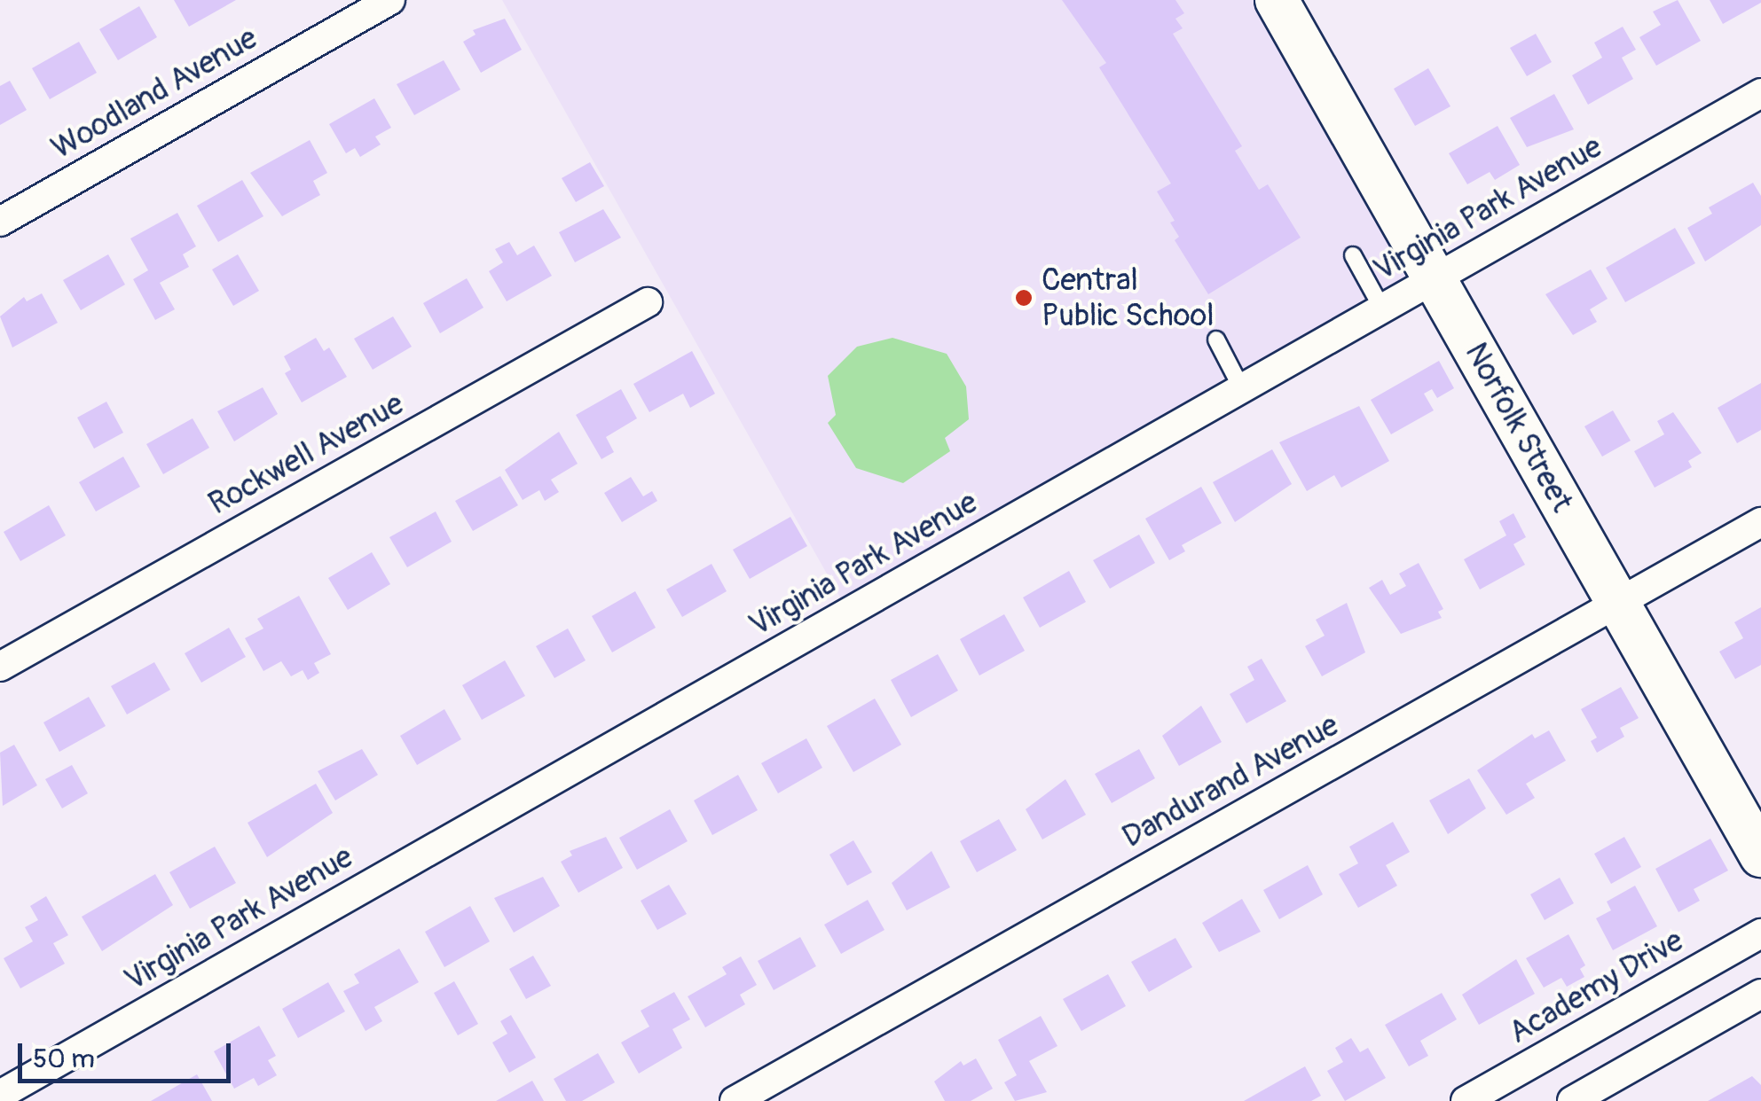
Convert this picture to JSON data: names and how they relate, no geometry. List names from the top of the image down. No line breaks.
{"streets":{"street":["Woodland Avenue","Virginia Park Avenue","Norfolk Street","Rockwell Avenue","Dandurand Avenue","Academy Drive"]},"crossings":[["Virginia Park Avenue","Norfolk Street"],["Norfolk Street","Dandurand Avenue"]],"places":["Central Public School"],"scale_bar":"50 m"}
